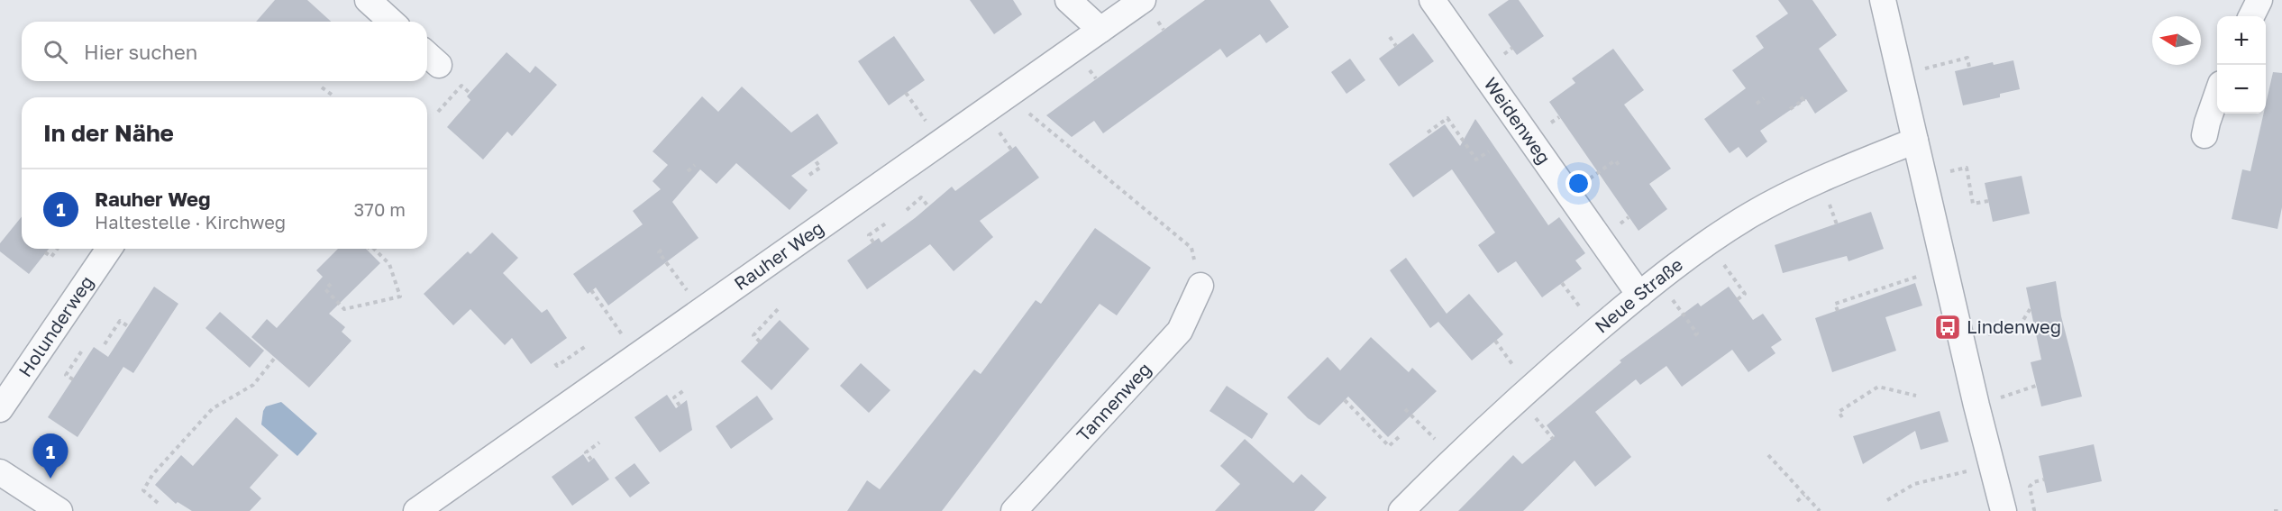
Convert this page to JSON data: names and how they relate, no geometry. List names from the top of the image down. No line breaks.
{"streets":{"street":["Weidenweg","Rauher Weg","Neue Straße","Holunderweg","Tannenweg"]},"crossings":[["Weidenweg","Neue Straße"]],"places":{"bus stop":["Lindenweg"]},"north":"left","page":{"map_buttons":["+","−"],"search":"Hier suchen","heading":"In der Nähe","list":[{"mark":"1","name":"Rauher Weg","note":"Haltestelle · Kirchweg","value":"370 m"}],"pins":"1"}}
